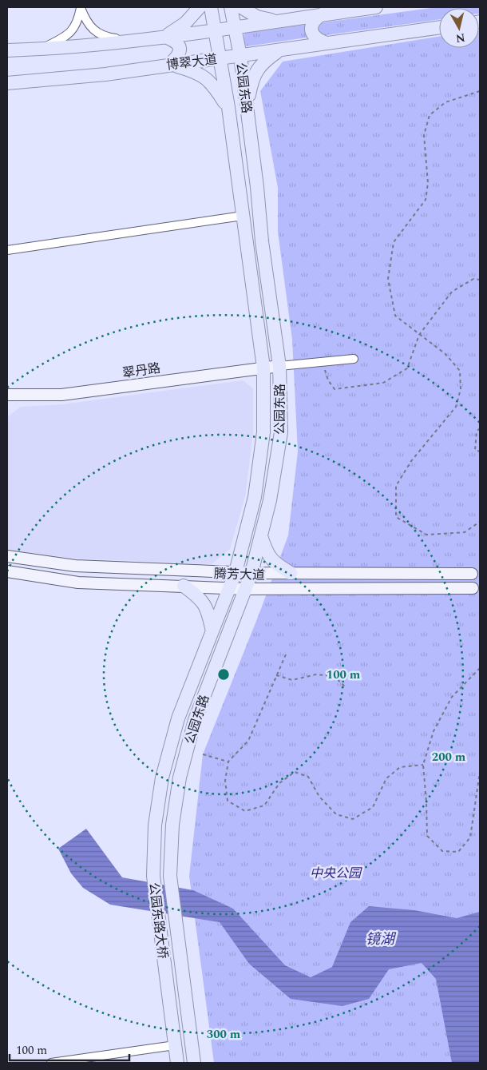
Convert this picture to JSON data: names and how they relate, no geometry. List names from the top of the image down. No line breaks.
{"streets":{"main road":["博翠大道","公园东路","翠丹路","腾芳大道","公园东路大桥"]},"crossings":[["博翠大道","公园东路"],["公园东路","翠丹路"],["公园东路","腾芳大道"],["公园东路","公园东路大桥"]],"water":["镜湖"],"parks":["中央公园"],"scale_bar":"100 m","north":"bottom","rings":["100 m","200 m","300 m"]}
